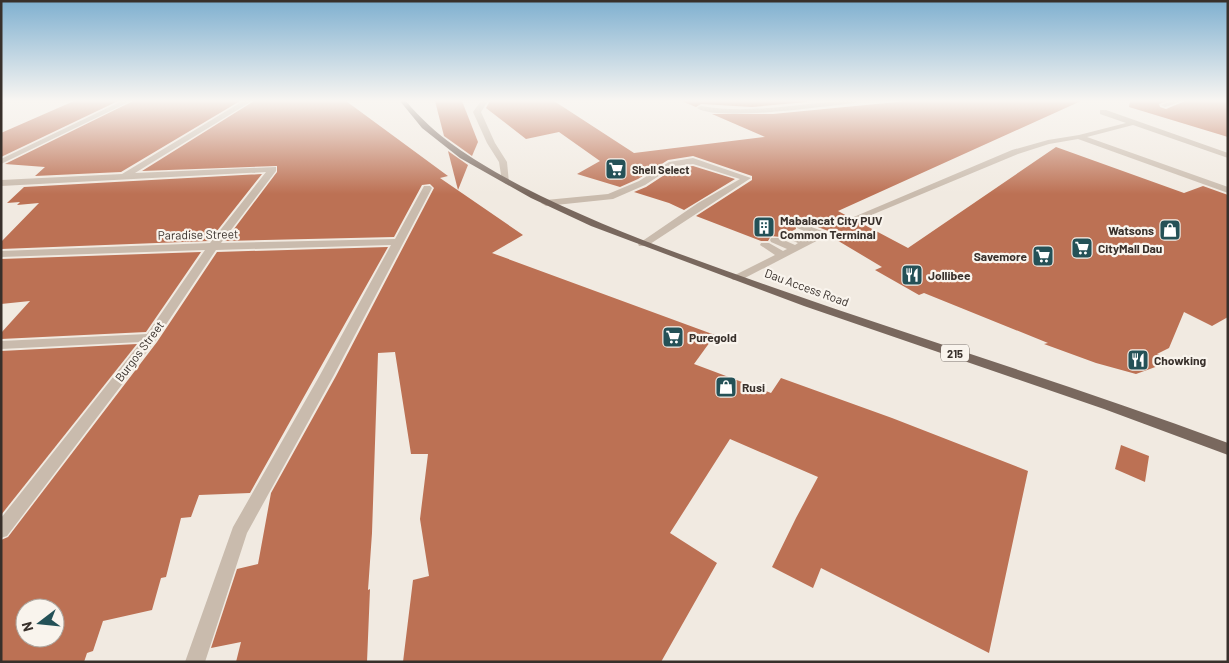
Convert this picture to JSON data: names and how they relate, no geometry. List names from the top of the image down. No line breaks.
{"streets":{"main road":["Dau Access Road","215"],"street":["Paradise Street","Burgos Street"]},"crossings":[["Paradise Street","Burgos Street"]],"places":{"supermarket":["Shell Select","CityMall Dau","Savemore","Puregold"],"building":["Mabalacat City PUV Common Terminal"],"shop":["Watsons","Rusi"],"restaurant":["Jollibee","Chowking"]},"north":"left"}
